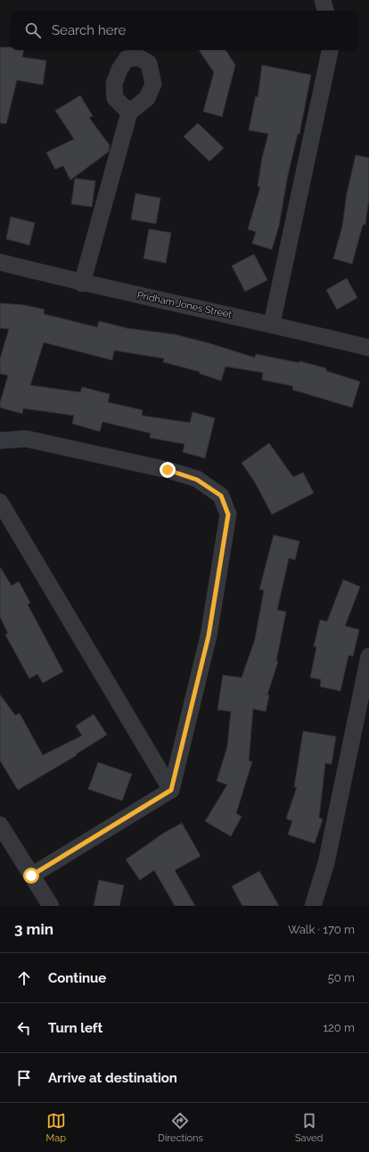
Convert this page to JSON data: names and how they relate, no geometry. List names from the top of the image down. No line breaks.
{"streets":{"street":["Pridham Jones Street"]},"page":{"search":"Search here","heading":["3 min","Walk · 170 m"],"list":[["Continue","50 m"],["Turn left","120 m"],"Arrive at destination"],"nav":["Map","Directions","Saved"]}}
